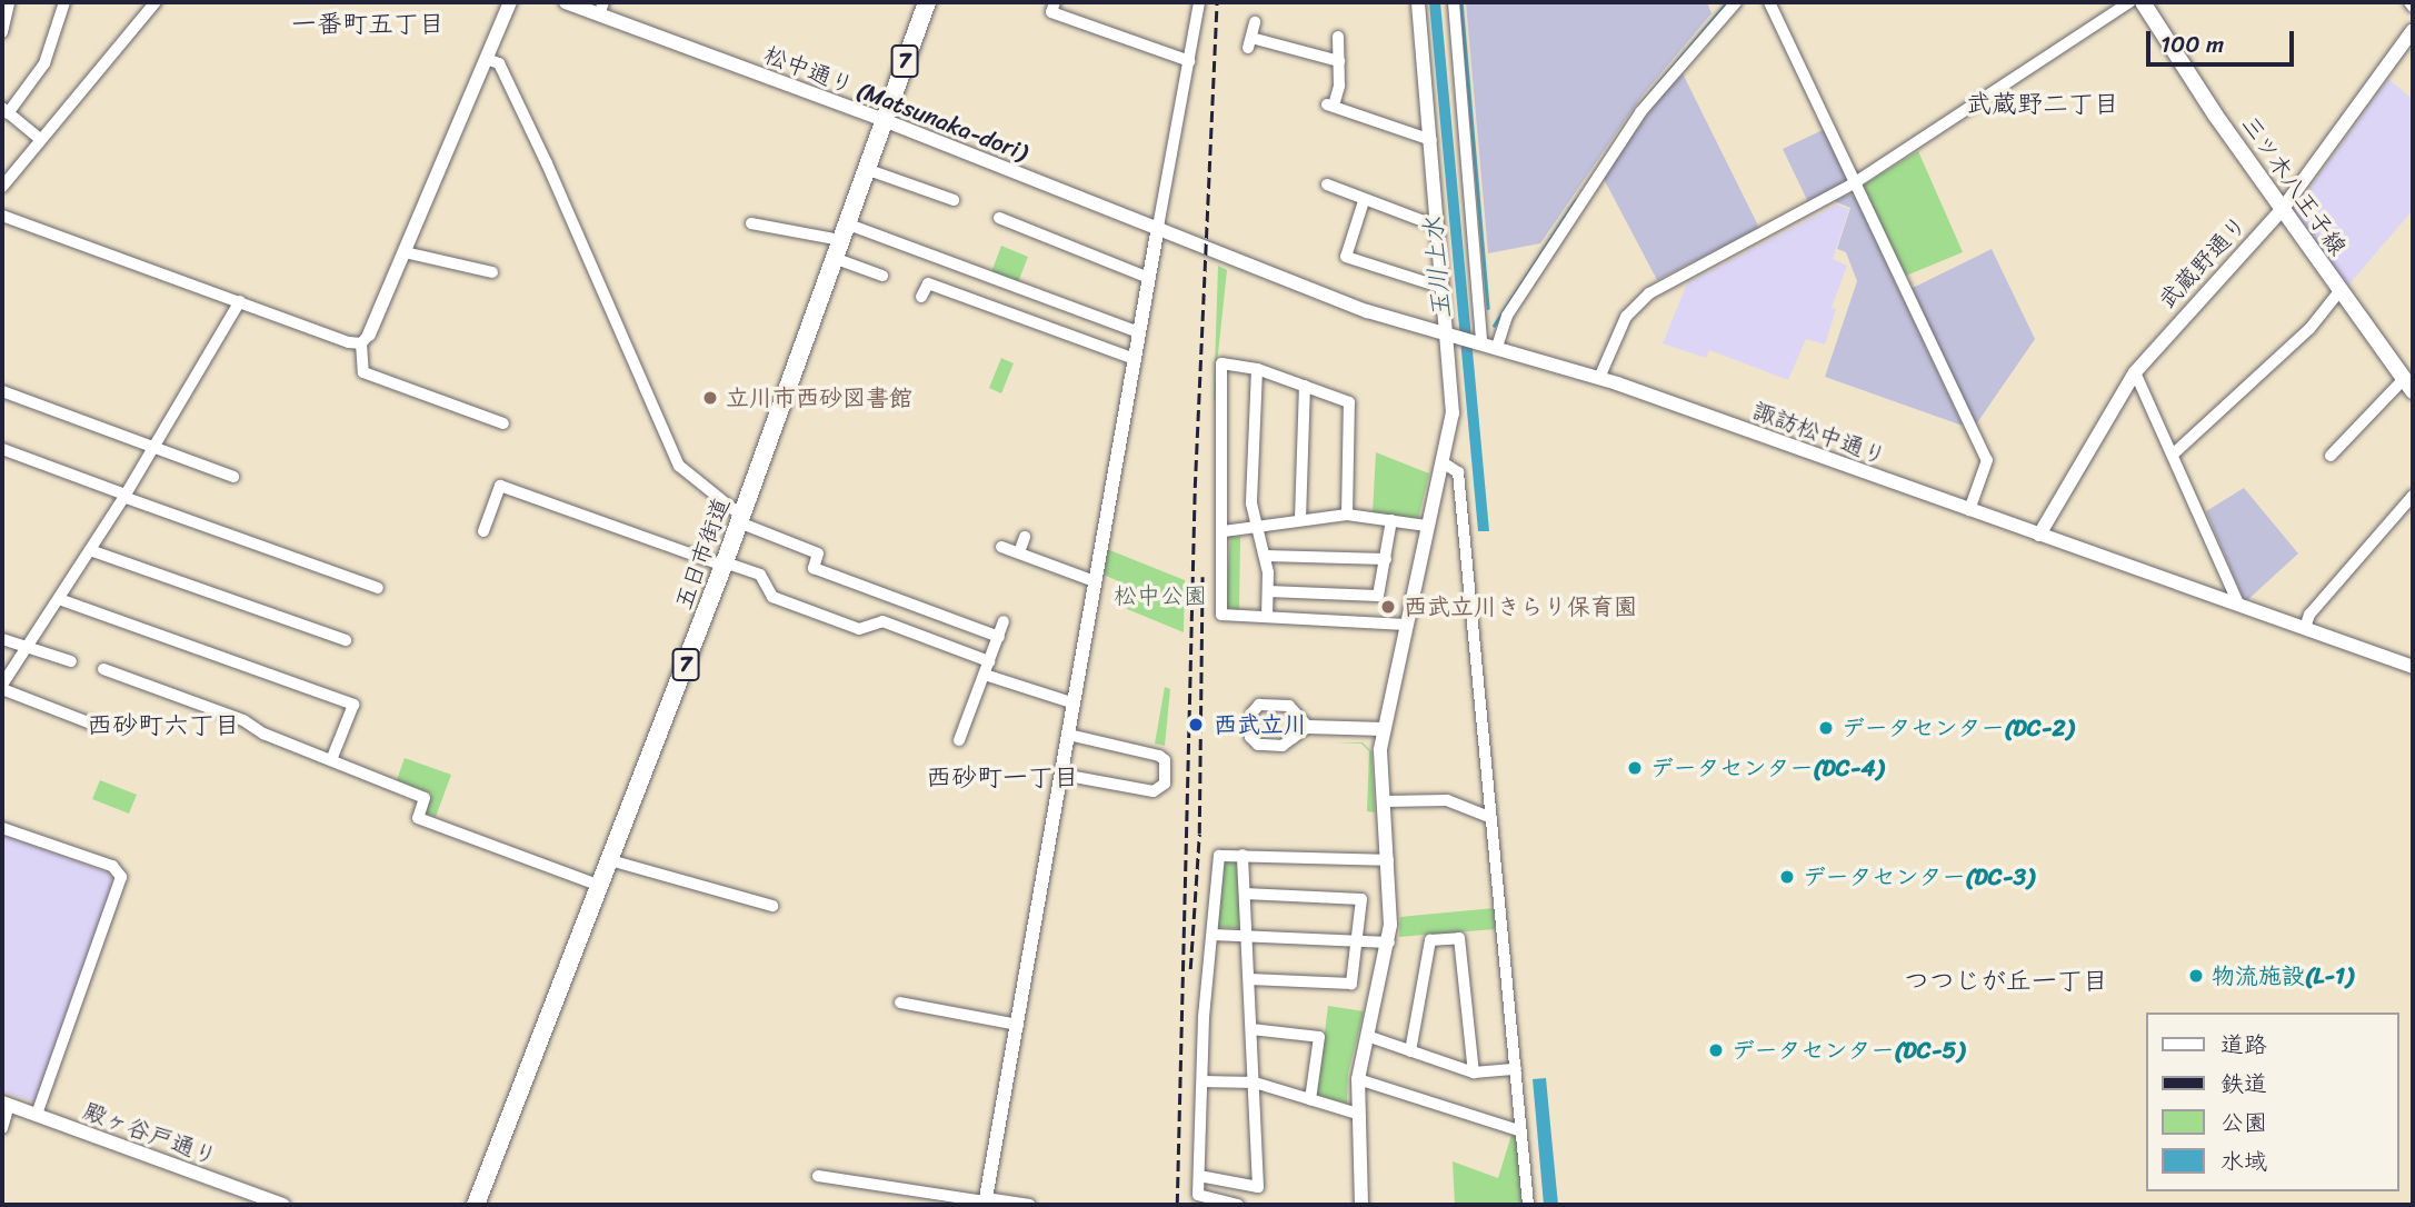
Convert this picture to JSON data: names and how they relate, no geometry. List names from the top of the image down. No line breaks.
{"streets":{"main road":["7","三ツ木八王子線","五日市街道"],"street":["松中通り (Matsunaka-dori)","武蔵野通り","諏訪松中通り","殿ヶ谷戸通り"]},"crossings":[["松中通り (Matsunaka-dori)","諏訪松中通り"],["松中通り (Matsunaka-dori)","五日市街道"],["三ツ木八王子線","武蔵野通り"],["武蔵野通り","諏訪松中通り"]],"districts":["一番町五丁目","武蔵野二丁目","西砂町六丁目","西砂町一丁目","つつじが丘一丁目"],"water":["玉川上水"],"parks":["松中公園"],"places":["立川市西砂図書館","西武立川きらり保育園","西武立川","データセンター(DC-2)","データセンター(DC-4)","データセンター(DC-3)","物流施設(L-1)","データセンター(DC-5)"],"legend":["道路","鉄道","公園","水域"],"scale_bar":"100 m"}
